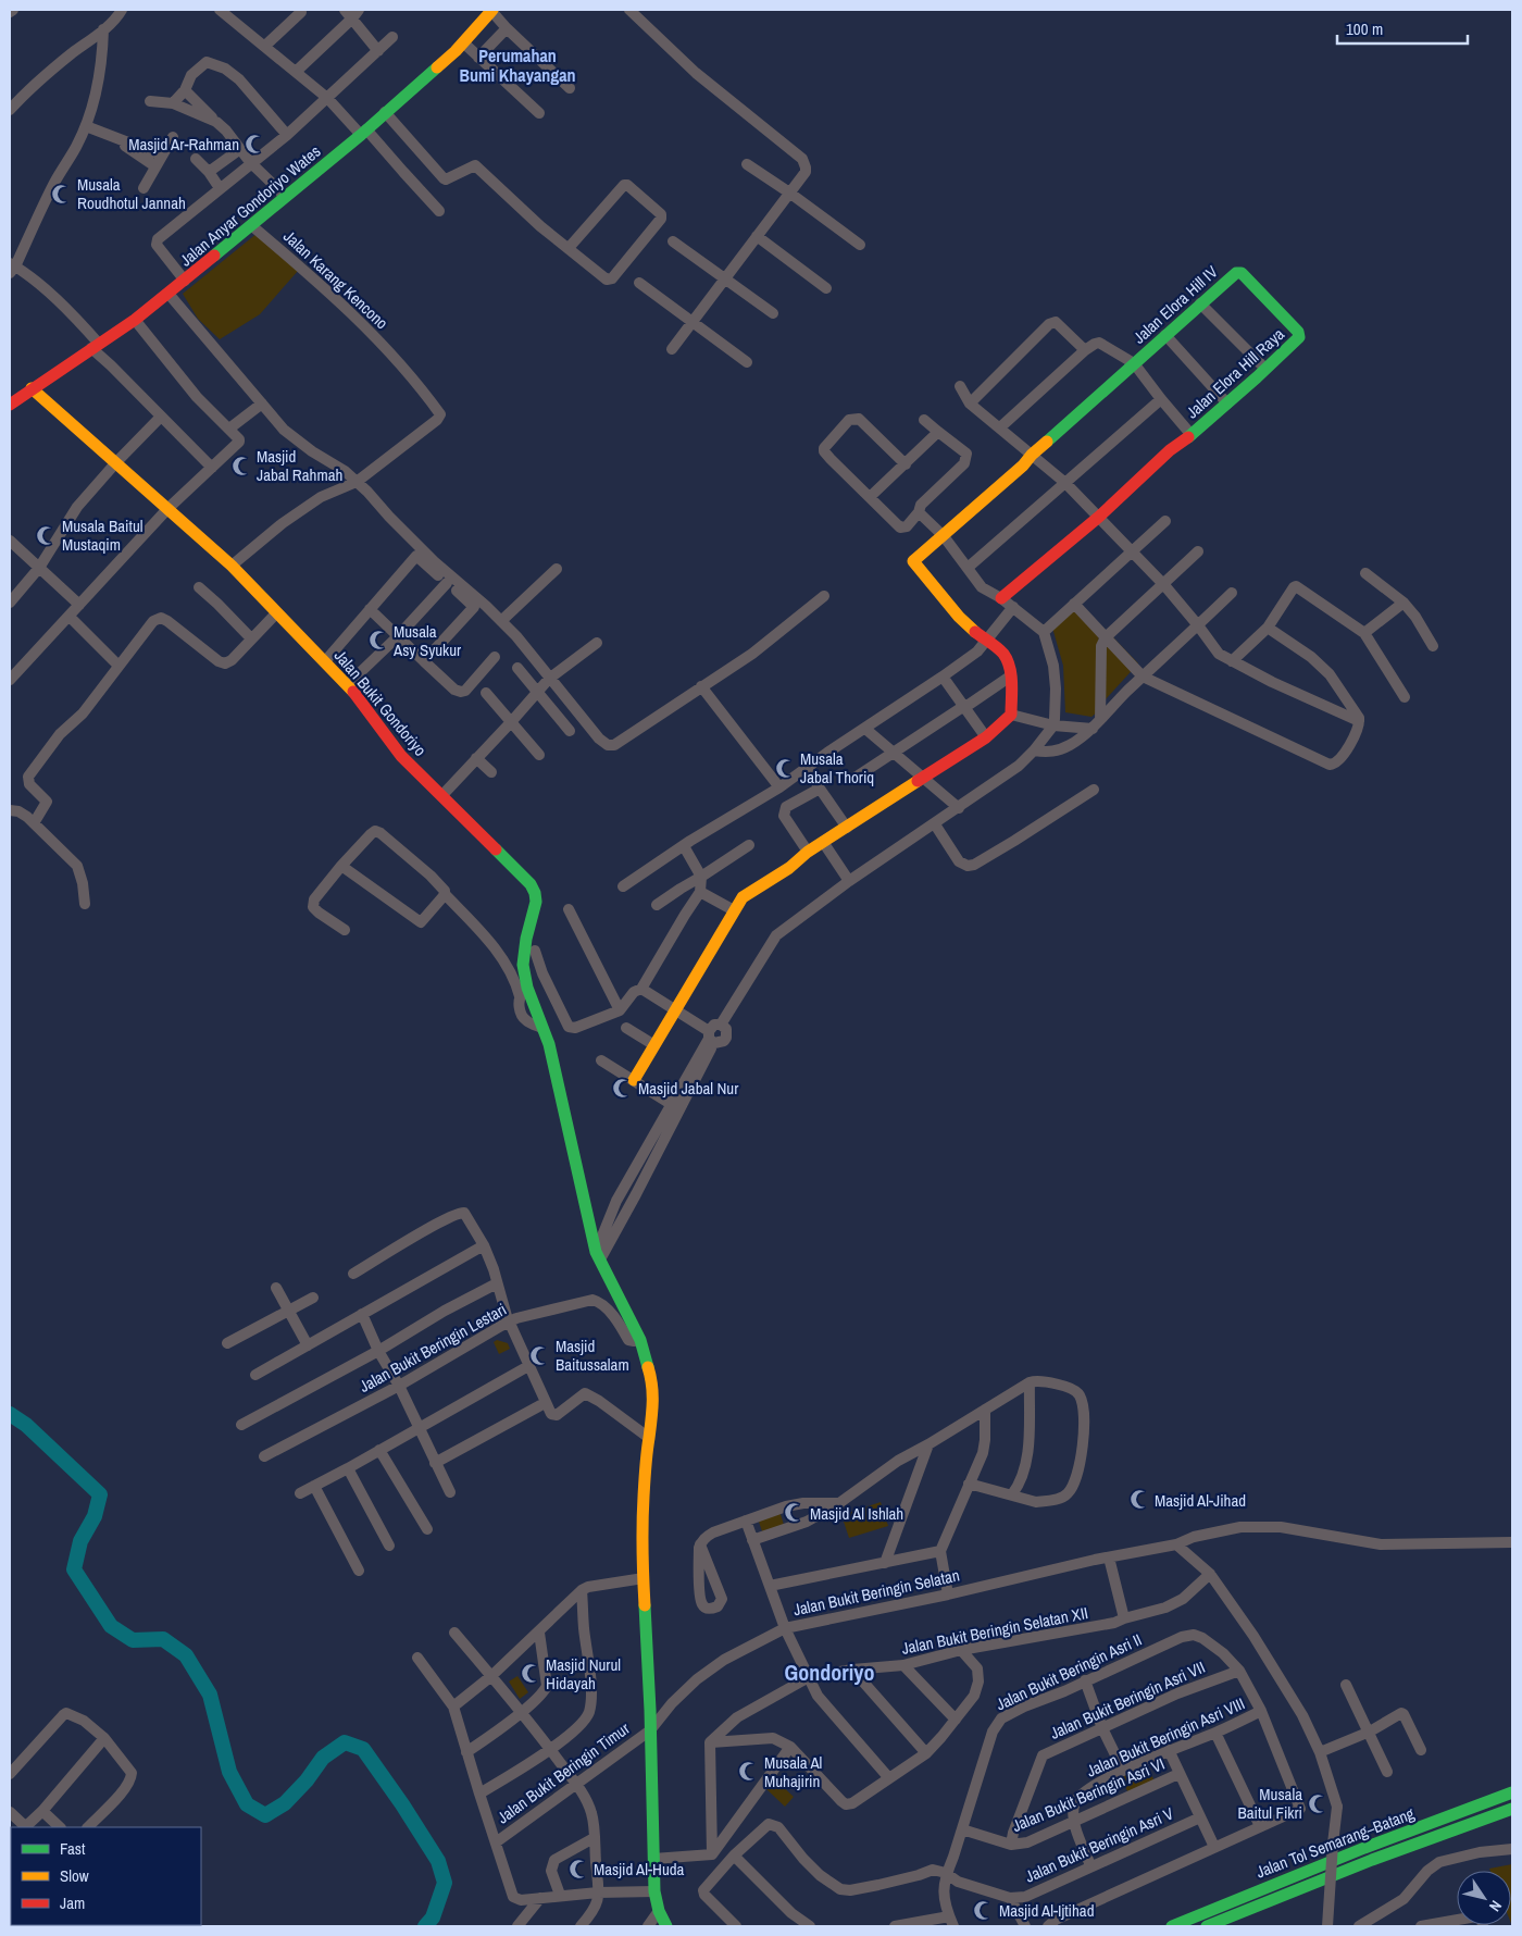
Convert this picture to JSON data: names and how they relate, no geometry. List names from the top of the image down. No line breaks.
{"streets":{"main road":["Jalan Anyar Gondoriyo Wates","Jalan Elora Hill IV","Jalan Elora Hill Raya","Jalan Bukit Gondoriyo","Jalan Tol Semarang–Batang"],"street":["Jalan Karang Kencono","Jalan Bukit Beringin Lestari","Jalan Bukit Beringin Selatan","Jalan Bukit Beringin Selatan XII","Jalan Bukit Beringin Asri II","Jalan Bukit Beringin Asri VII","Jalan Bukit Beringin Asri VIII","Jalan Bukit Beringin Timur","Jalan Bukit Beringin Asri VI","Jalan Bukit Beringin Asri V"]},"crossings":[["Jalan Anyar Gondoriyo Wates","Jalan Karang Kencono"],["Jalan Anyar Gondoriyo Wates","Jalan Bukit Gondoriyo"],["Jalan Elora Hill IV","Jalan Elora Hill Raya"],["Jalan Bukit Gondoriyo","Jalan Bukit Beringin Lestari"],["Jalan Bukit Gondoriyo","Jalan Bukit Beringin Selatan"],["Jalan Bukit Gondoriyo","Jalan Bukit Beringin Timur"],["Jalan Bukit Beringin Selatan","Jalan Bukit Beringin Timur"],["Jalan Bukit Beringin Asri II","Jalan Bukit Beringin Asri VII"],["Jalan Bukit Beringin Asri II","Jalan Bukit Beringin Asri V"],["Jalan Bukit Beringin Asri VII","Jalan Bukit Beringin Asri VI"],["Jalan Bukit Beringin Asri VIII","Jalan Bukit Beringin Asri VI"]],"districts":["Perumahan Bumi Khayangan","Gondoriyo"],"places":{"mosque":["Masjid Ar-Rahman","Musala Roudhotul Jannah","Masjid Jabal Rahmah","Musala Baitul Mustaqim","Musala Asy Syukur","Musala Jabal Thoriq","Masjid Jabal Nur","Masjid Baitussalam","Masjid Al-Jihad","Masjid Al Ishlah","Masjid Nurul Hidayah","Musala Al Muhajirin","Musala Baitul Fikri","Masjid Al-Huda","Masjid Al-Ijtihad"]},"legend":["Fast","Slow","Jam"],"scale_bar":"100 m","north":"bottom right"}
